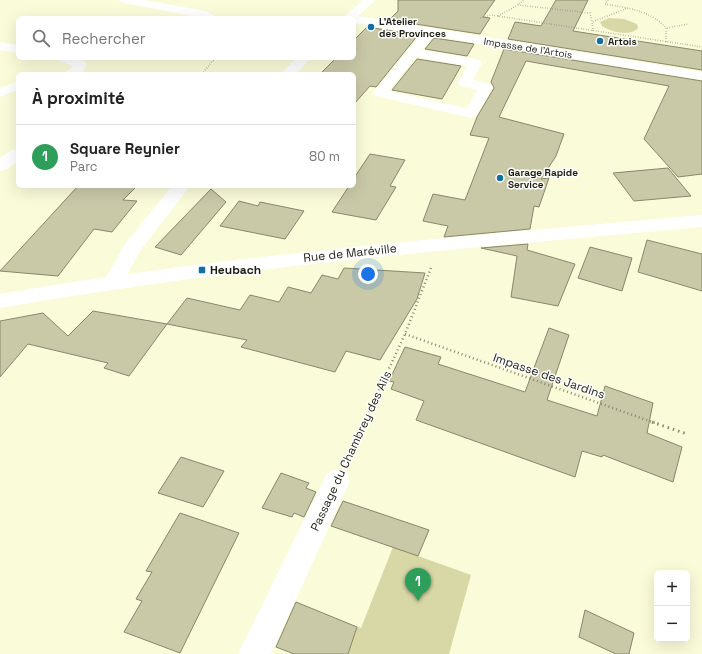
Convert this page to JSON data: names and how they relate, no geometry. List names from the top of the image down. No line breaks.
{"streets":{"street":["Impasse de l'Artois","Rue de Maréville","Passage du Chambrey des Ails"],"path":["Impasse des Jardins"]},"crossings":[["Rue de Maréville","Passage du Chambrey des Ails"],["Impasse des Jardins","Passage du Chambrey des Ails"]],"places":{"other":["L'Atelier des Provinces","Artois","Garage Rapide Service"],"transit":["Heubach"]},"page":{"search":"Rechercher","heading":"À proximité","list":[{"mark":"1","name":"Square Reynier","note":"Parc","value":"80 m"}],"pins":"1","map_buttons":["+","−"]}}
